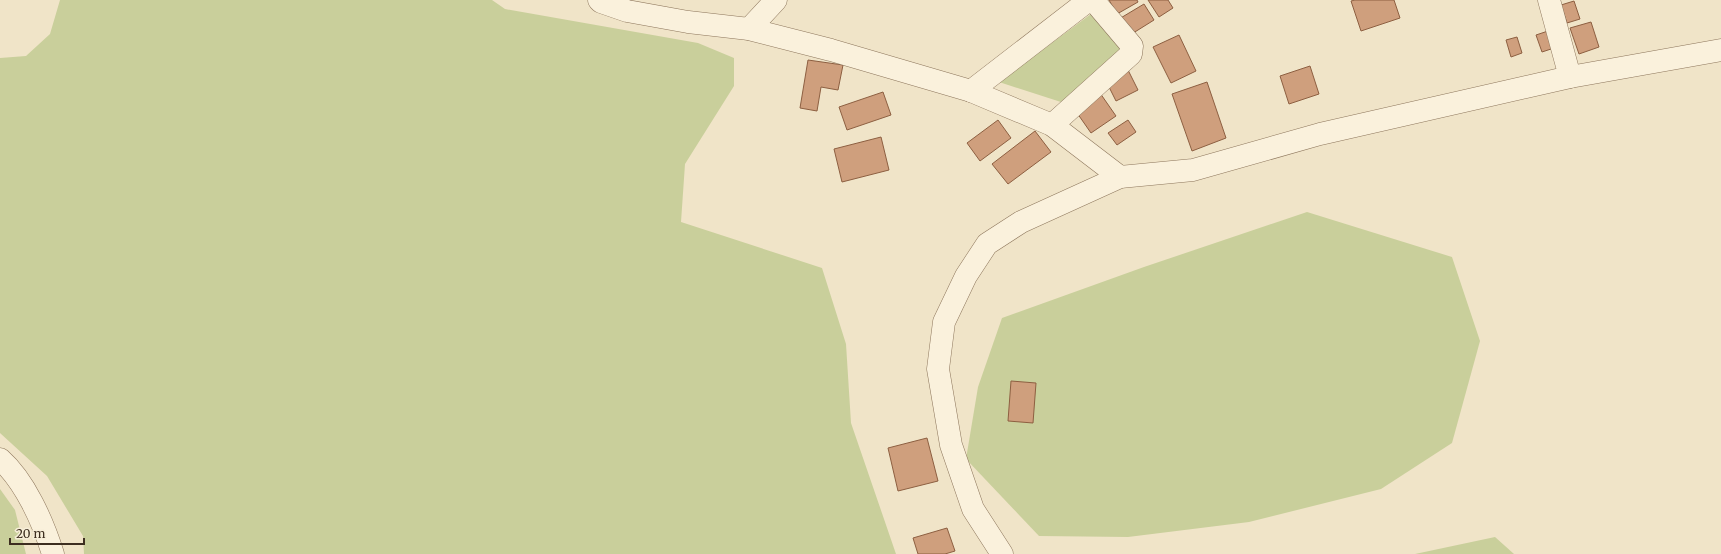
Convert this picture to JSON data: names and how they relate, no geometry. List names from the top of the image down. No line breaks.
{"scale_bar":"20 m"}
